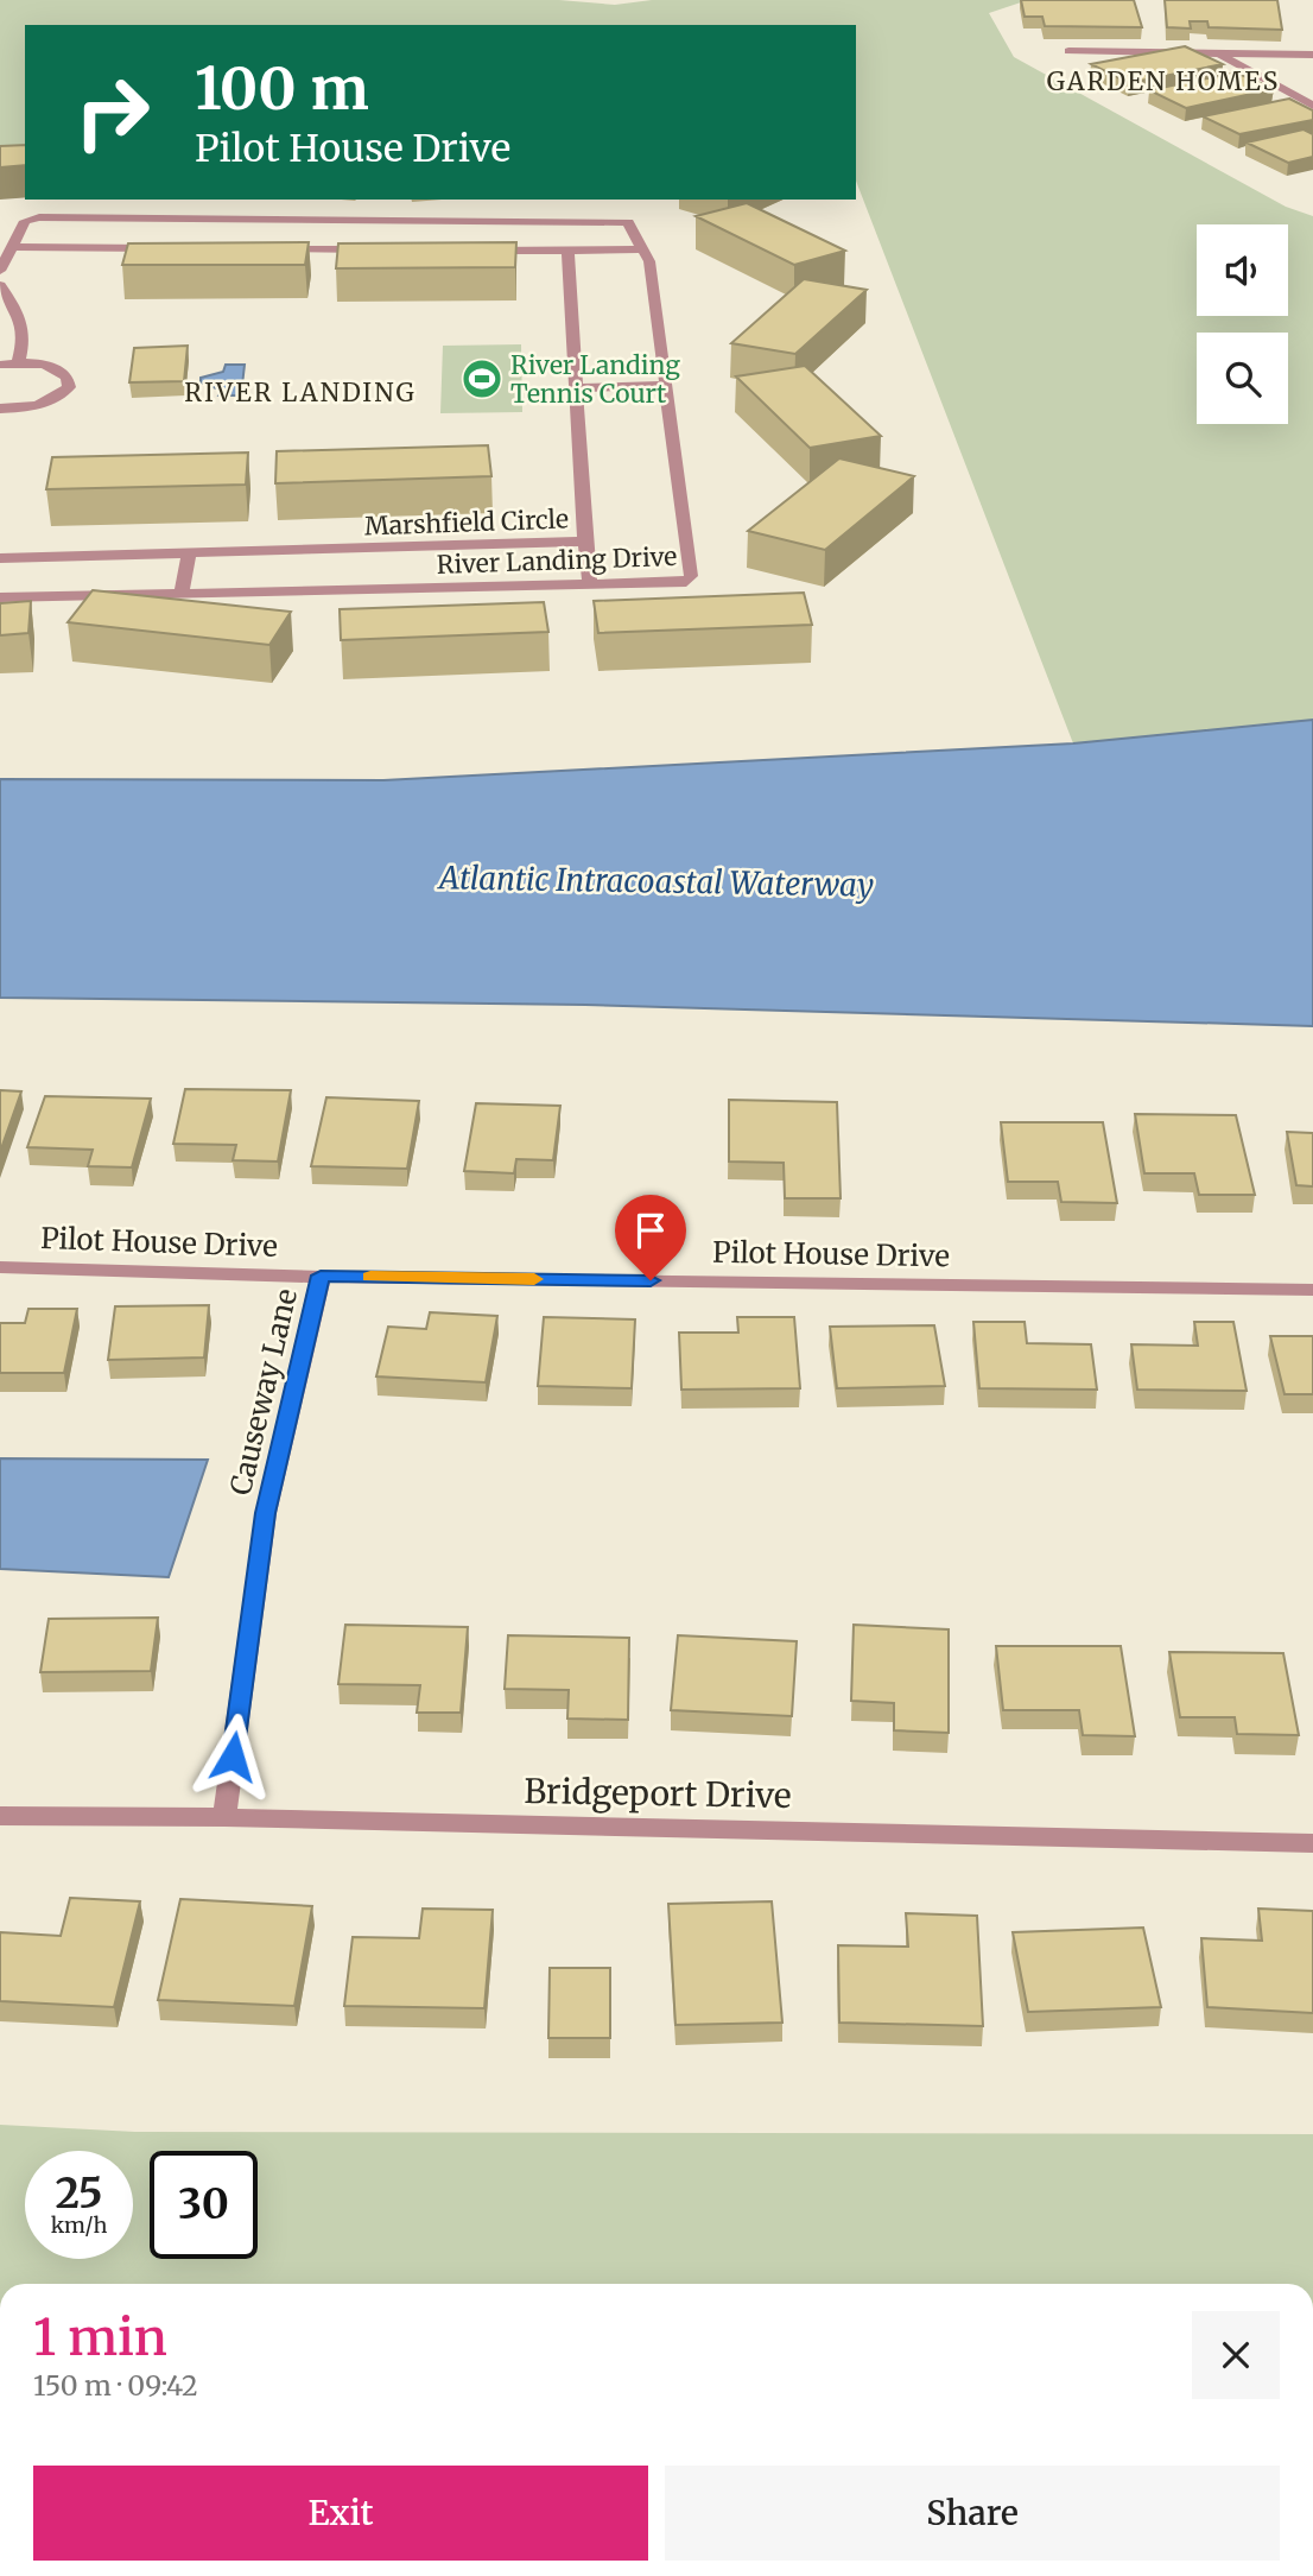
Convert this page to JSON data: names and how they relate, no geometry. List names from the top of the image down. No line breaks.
{"streets":{"street":["Marshfield Circle","River Landing Drive","Pilot House Drive","Causeway Lane","Bridgeport Drive"]},"crossings":[["Pilot House Drive","Causeway Lane"],["Causeway Lane","Bridgeport Drive"]],"districts":["GARDEN HOMES","RIVER LANDING"],"water":["Atlantic Intracoastal Waterway"],"places":{"sports":["River Landing Tennis Court"]},"page":{"turn":["100 m","Pilot House Drive"],"speed":"25 km/h","limit":"30","heading":["1 min","150 m · 09:42"],"buttons":["Exit","Share"]}}
